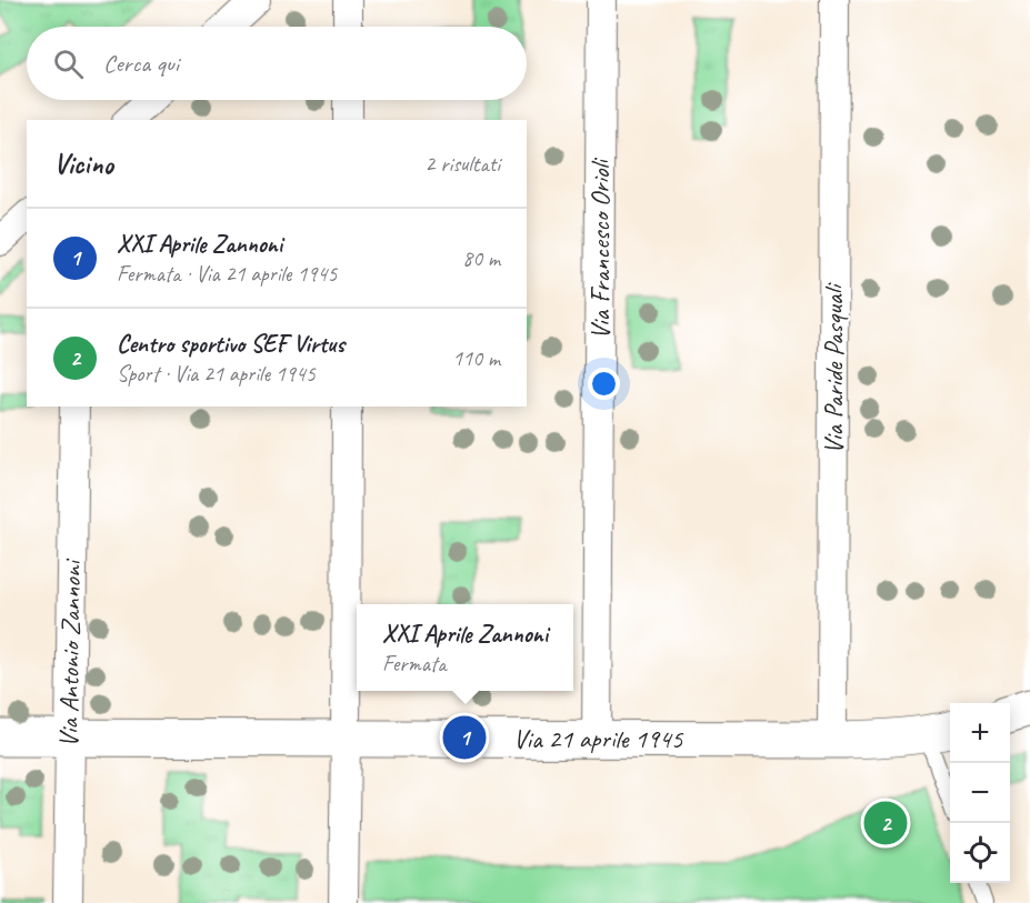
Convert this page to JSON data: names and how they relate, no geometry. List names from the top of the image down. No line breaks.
{"streets":{"street":["Via Francesco Orioli","Via Paride Pasquali","Via Antonio Zannoni","Via 21 aprile 1945"]},"crossings":[["Via Francesco Orioli","Via 21 aprile 1945"],["Via Paride Pasquali","Via 21 aprile 1945"],["Via Antonio Zannoni","Via 21 aprile 1945"]],"page":{"search":"Cerca qui","heading":["Vicino","2 risultati"],"list":[{"mark":"1","name":"XXI Aprile Zannoni","note":"Fermata · Via 21 aprile 1945","value":"80 m"},{"mark":"2","name":"Centro sportivo SEF Virtus","note":"Sport · Via 21 aprile 1945","value":"110 m"}],"popup":["XXI Aprile Zannoni","Fermata"],"map_buttons":["+","−"],"pins":["1","2"]}}
